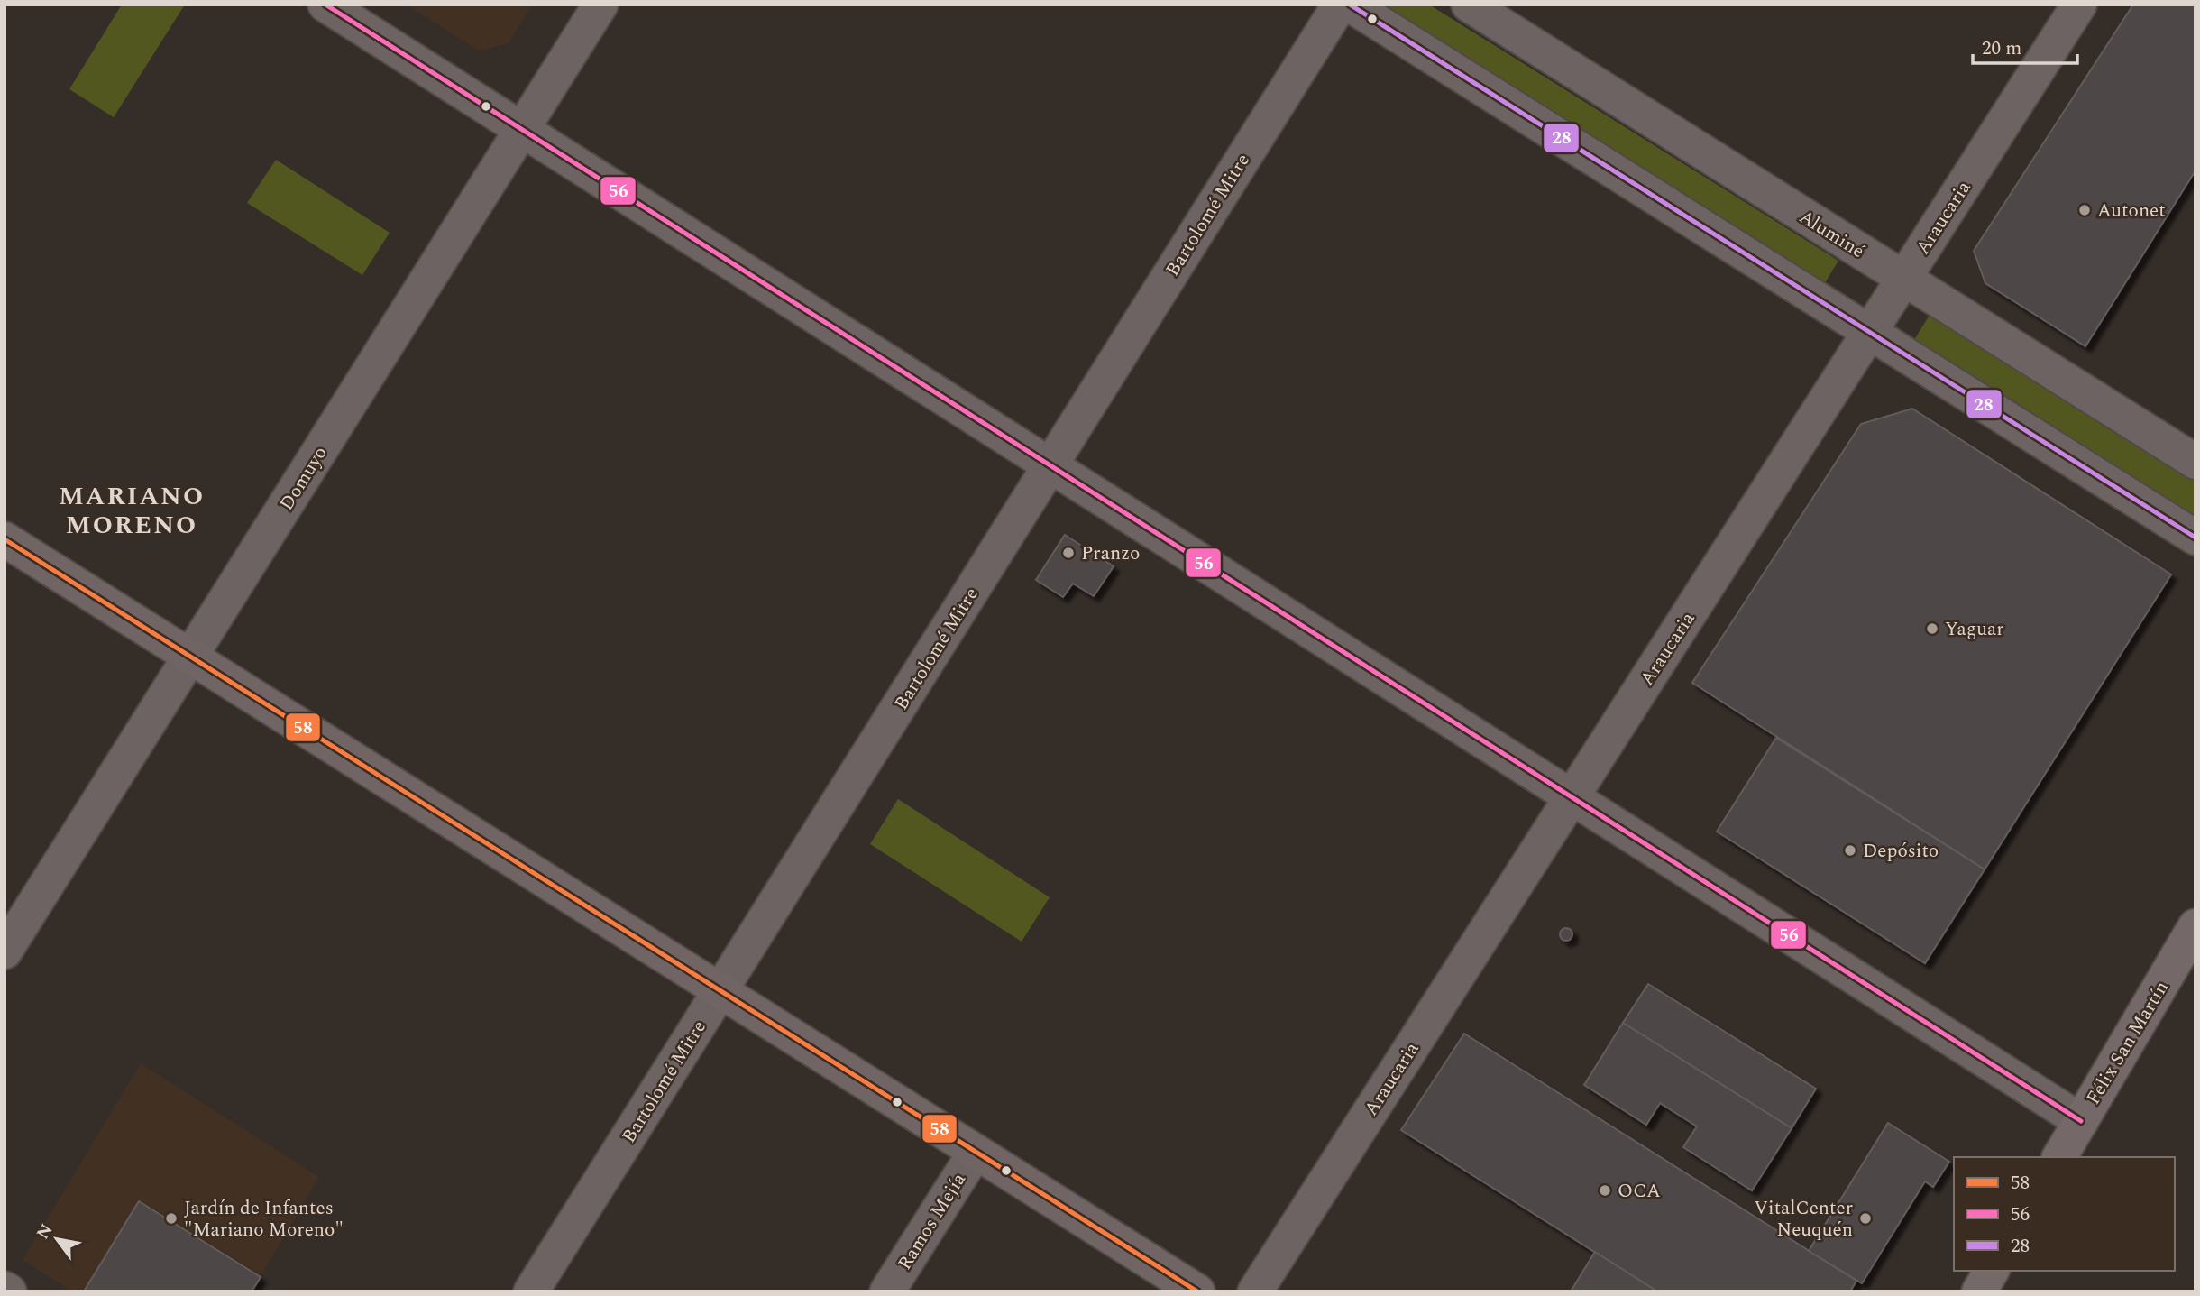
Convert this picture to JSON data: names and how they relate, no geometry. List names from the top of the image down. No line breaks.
{"streets":{"highway":["Félix San Martín"],"street":["Bartolomé Mitre","Araucaria","Aluminé","Domuyo","Ramos Mejía"]},"crossings":[["Araucaria","Aluminé"]],"districts":["MARIANO MORENO"],"places":["Autonet","Pranzo","Yaguar","Depósito","OCA","Jardín de Infantes \"Mariano Moreno\"","VitalCenter Neuquén"],"lines":["transit line 56","transit line 28","transit line 58"],"legend":["58","56","28"],"scale_bar":"20 m","north":"top left"}
